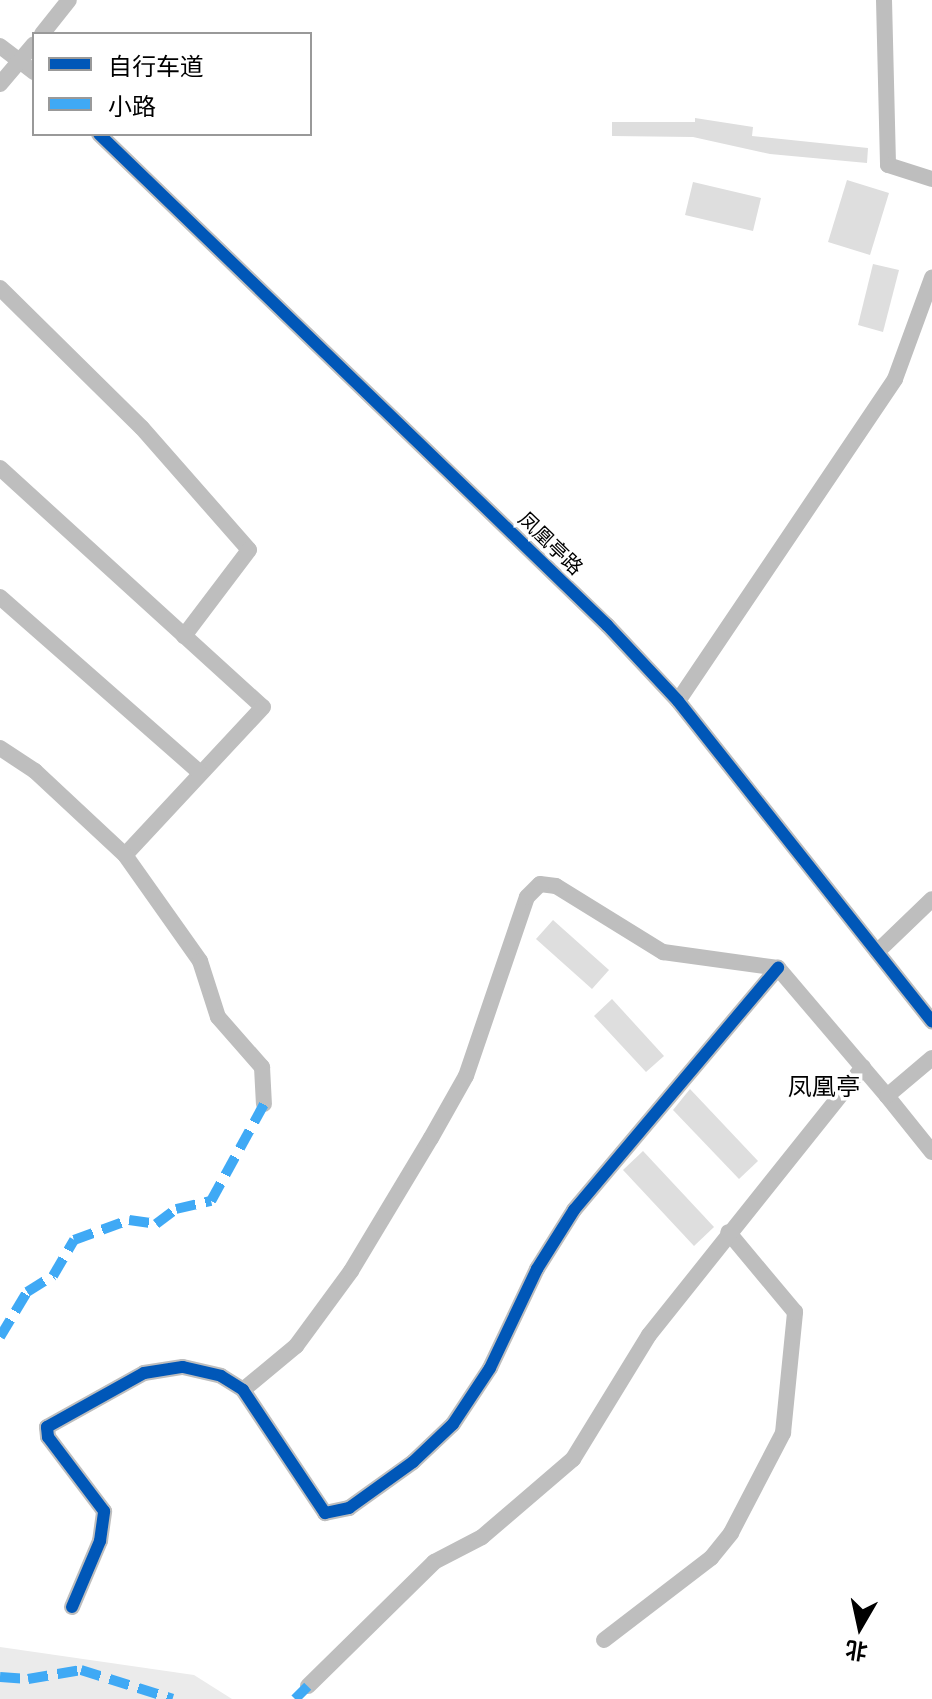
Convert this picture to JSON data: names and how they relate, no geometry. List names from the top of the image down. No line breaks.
{"streets":{"street":["凤凰亭路"]},"districts":["凤凰亭"],"legend":["自行车道","小路"],"north":"bottom"}
